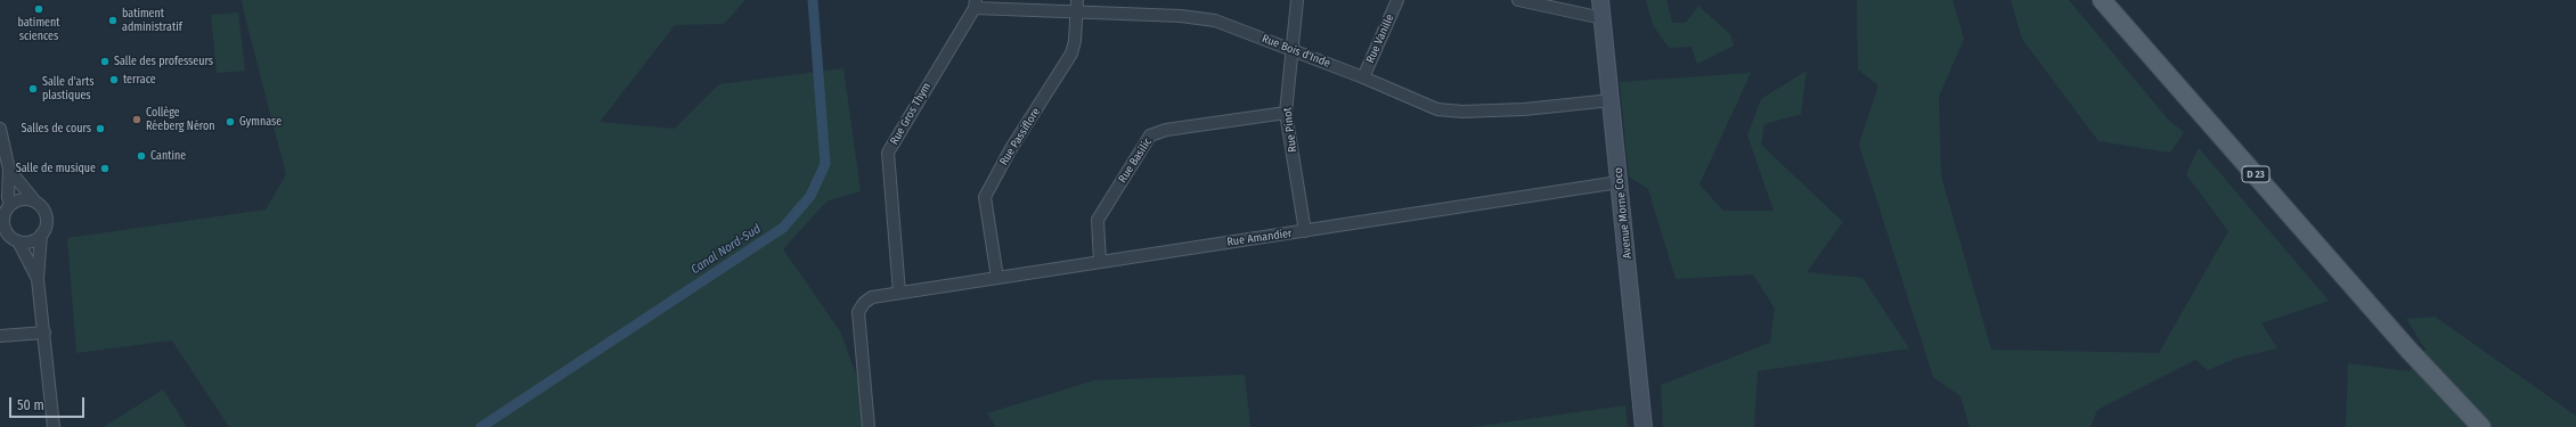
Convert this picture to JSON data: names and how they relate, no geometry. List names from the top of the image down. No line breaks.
{"streets":{"main road":["D 23"],"street":["Rue Vanille","Rue Bois d'Inde","Rue Gros Thym","Rue Pinot","Rue Passiflore","Rue Basilic","Avenue Morne Coco","Rue Amandier"]},"crossings":[["Rue Vanille","Rue Bois d'Inde"],["Rue Bois d'Inde","Rue Gros Thym"],["Rue Bois d'Inde","Rue Pinot"],["Rue Bois d'Inde","Rue Passiflore"],["Rue Bois d'Inde","Avenue Morne Coco"],["Rue Gros Thym","Rue Amandier"],["Rue Pinot","Rue Basilic"],["Rue Pinot","Rue Amandier"],["Rue Passiflore","Rue Amandier"],["Rue Basilic","Rue Amandier"],["Avenue Morne Coco","Rue Amandier"]],"water":["Canal Nord-Sud"],"places":["batiment sciences","batiment administratif","Salle des professeurs","terrace","Salle d'arts plastiques","Collège Réeberg Néron","Gymnase","Salles de cours","Cantine","Salle de musique"],"scale_bar":"50 m"}
